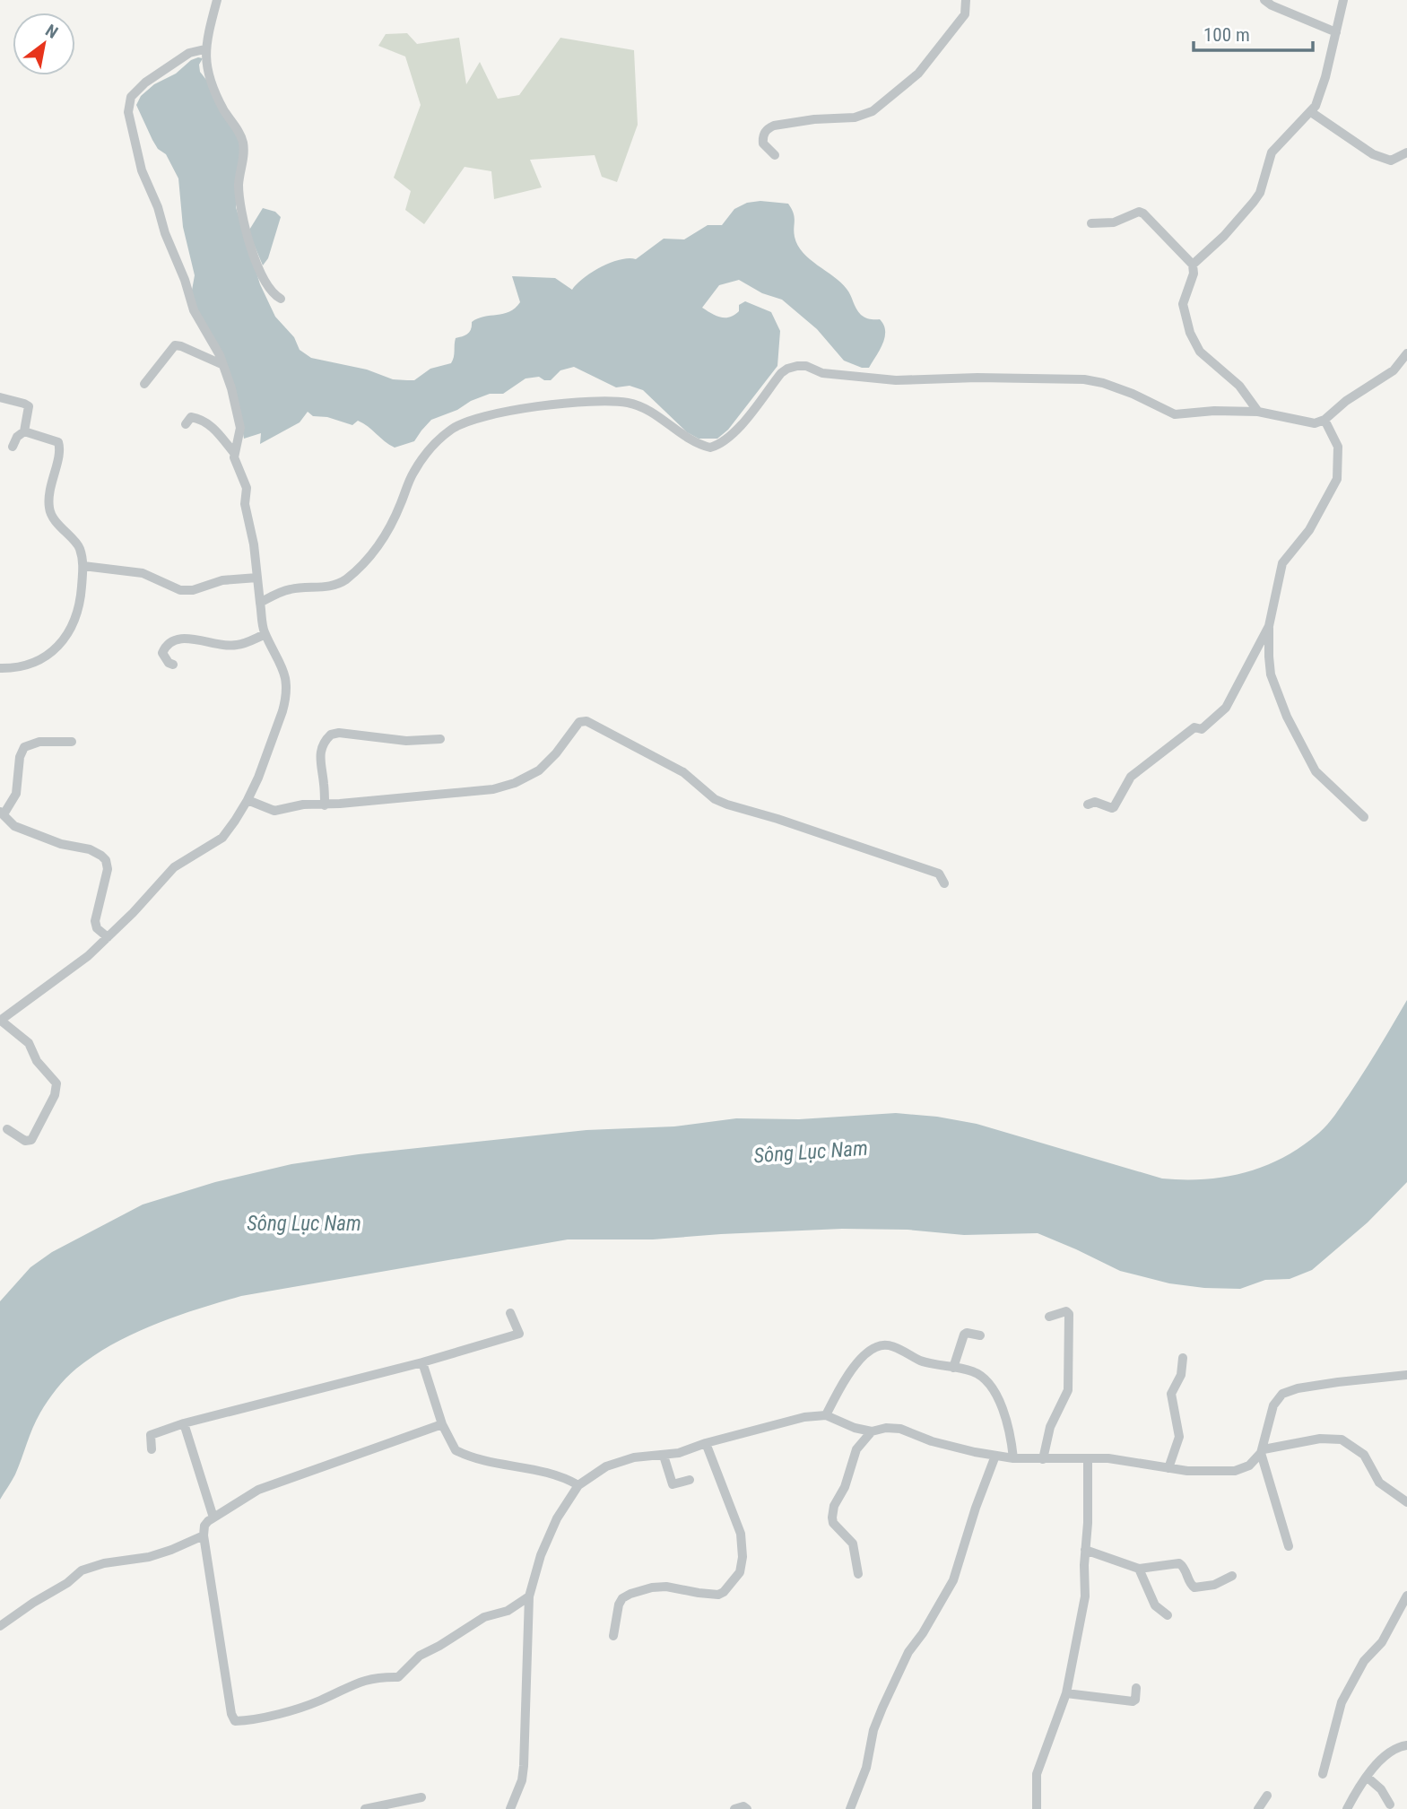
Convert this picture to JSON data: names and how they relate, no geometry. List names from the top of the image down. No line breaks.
{"water":["Sông Lục Nam"],"scale_bar":"100 m","north":"top right"}
